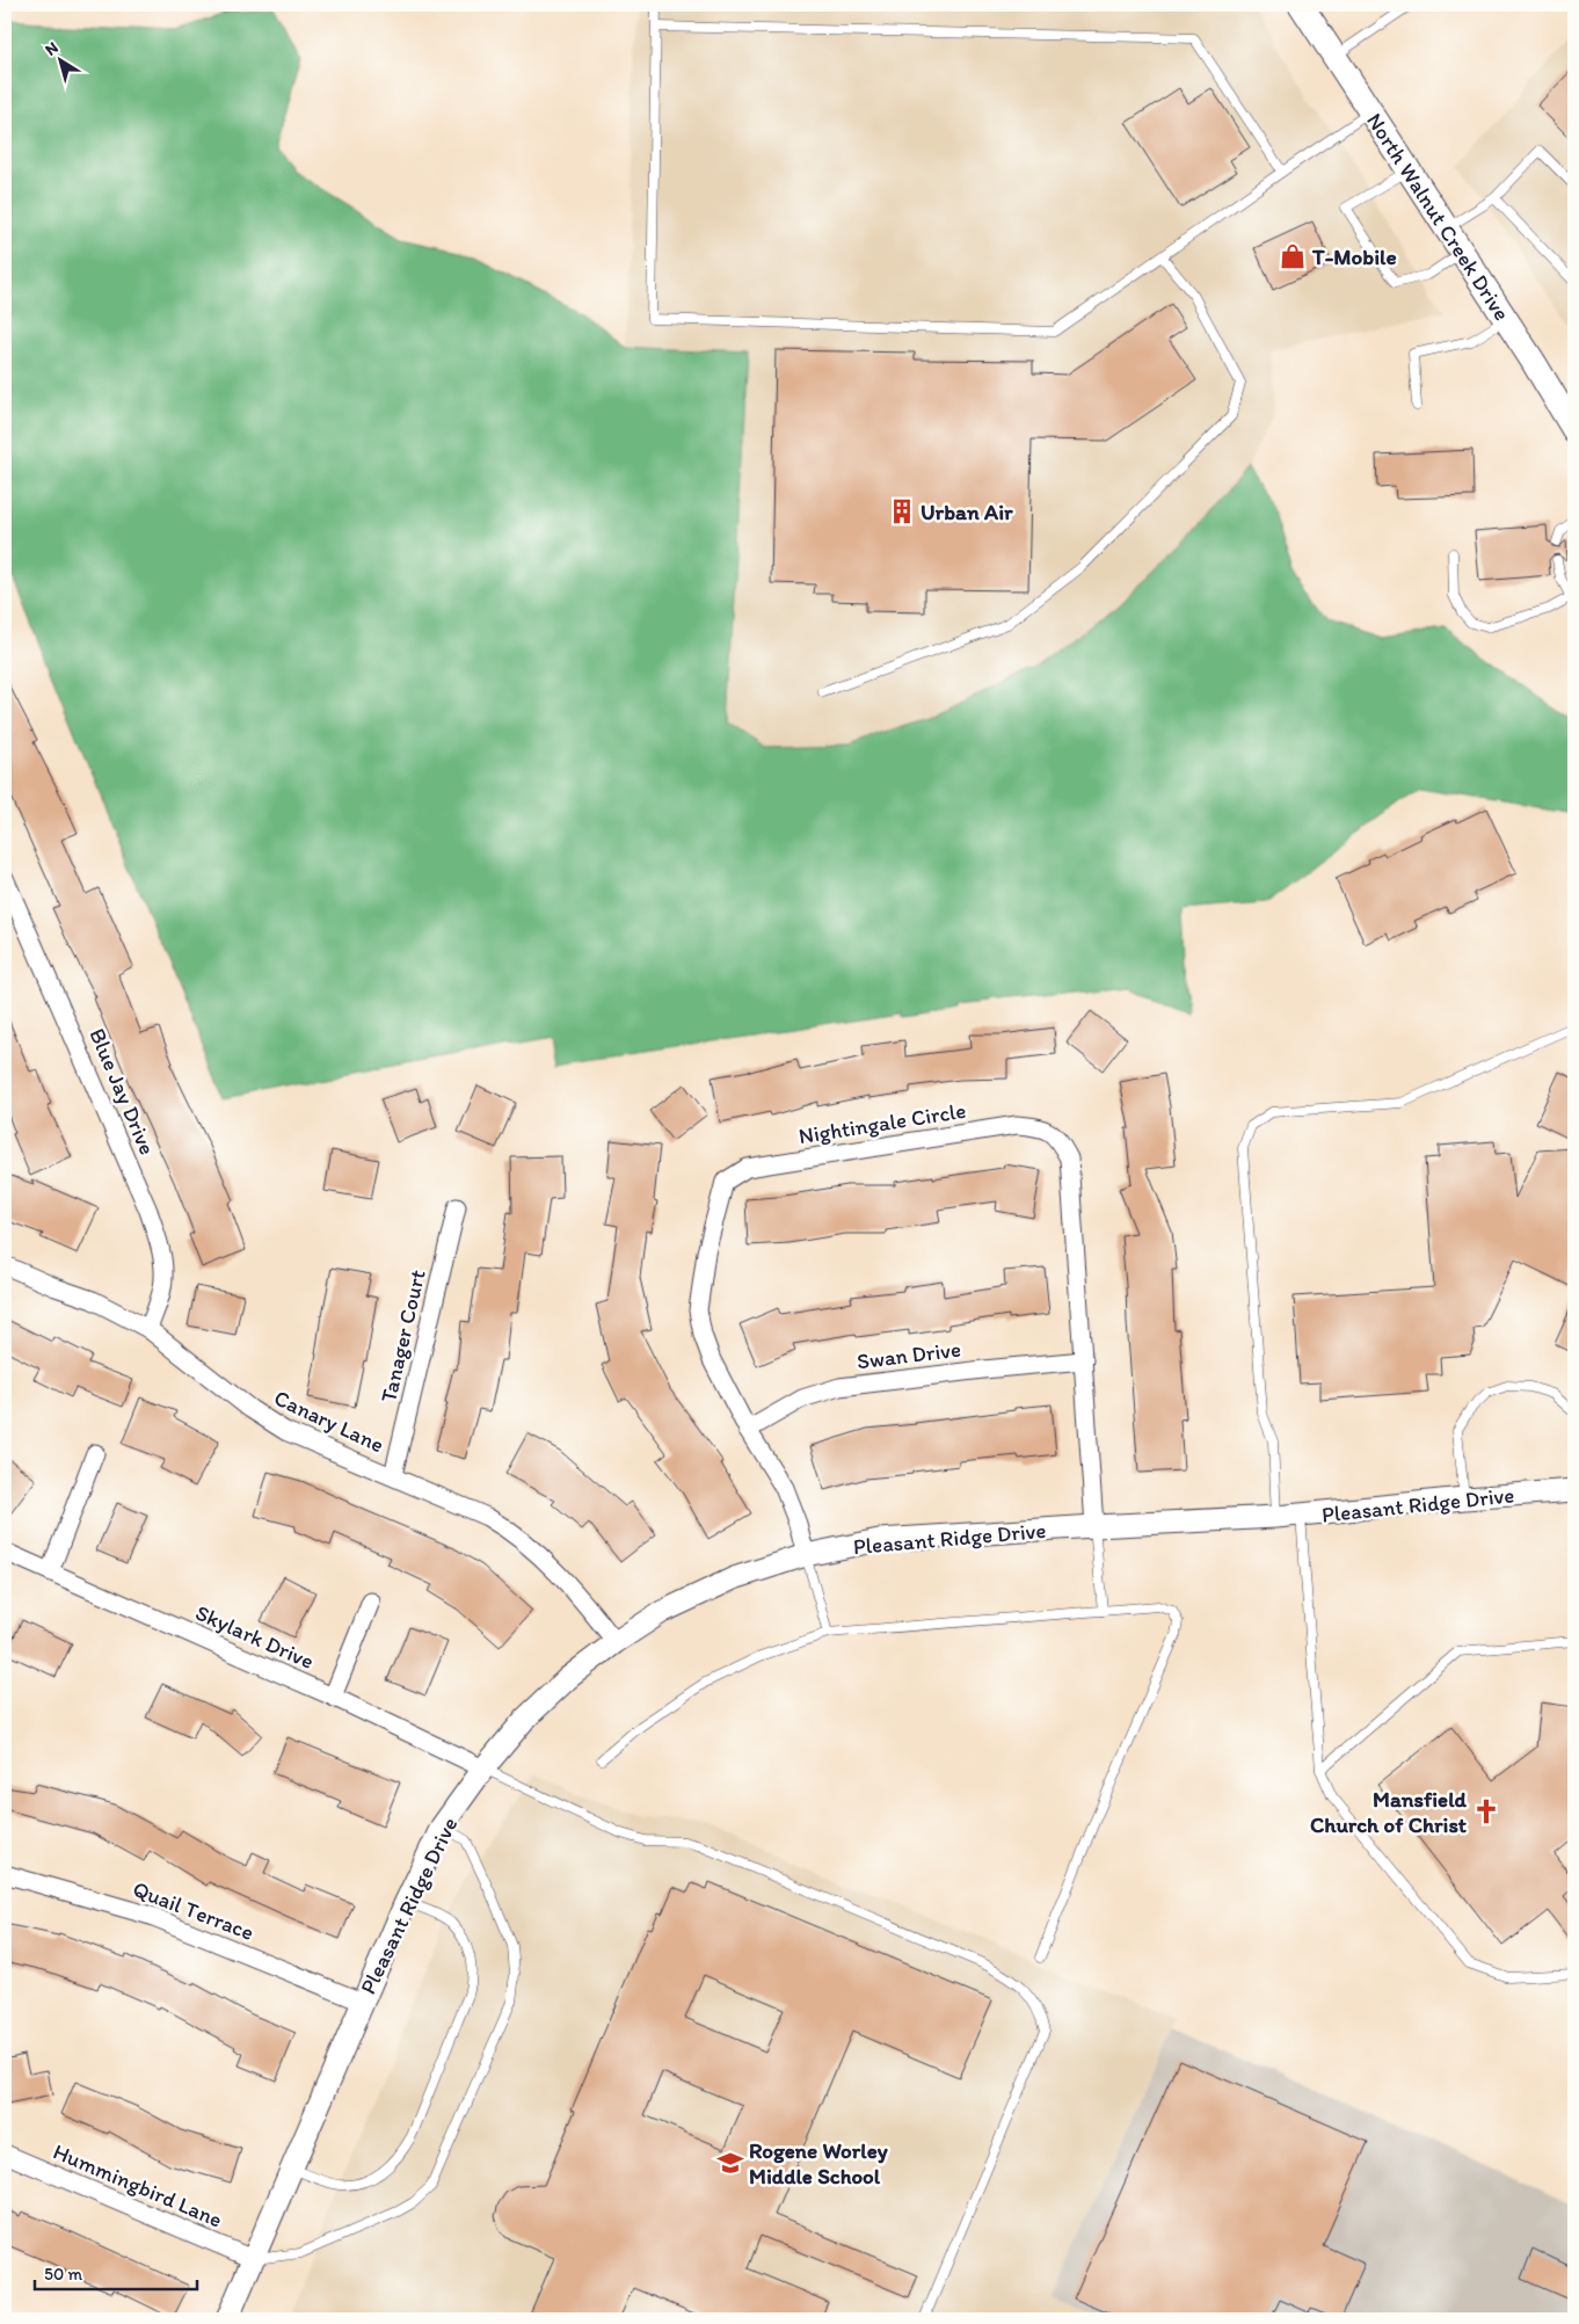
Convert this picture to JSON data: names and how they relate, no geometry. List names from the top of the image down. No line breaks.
{"streets":{"main road":["North Walnut Creek Drive"],"street":["Blue Jay Drive","Nightingale Circle","Tanager Court","Swan Drive","Canary Lane","Pleasant Ridge Drive","Skylark Drive","Quail Terrace","Hummingbird Lane"]},"crossings":[["Blue Jay Drive","Canary Lane"],["Nightingale Circle","Swan Drive"],["Nightingale Circle","Pleasant Ridge Drive"],["Tanager Court","Canary Lane"],["Canary Lane","Pleasant Ridge Drive"],["Pleasant Ridge Drive","Skylark Drive"],["Pleasant Ridge Drive","Quail Terrace"],["Pleasant Ridge Drive","Hummingbird Lane"]],"places":{"shop":["T-Mobile"],"building":["Urban Air"],"church":["Mansfield Church of Christ"],"school or university":["Rogene Worley Middle School"]},"scale_bar":"50 m","north":"top left"}
